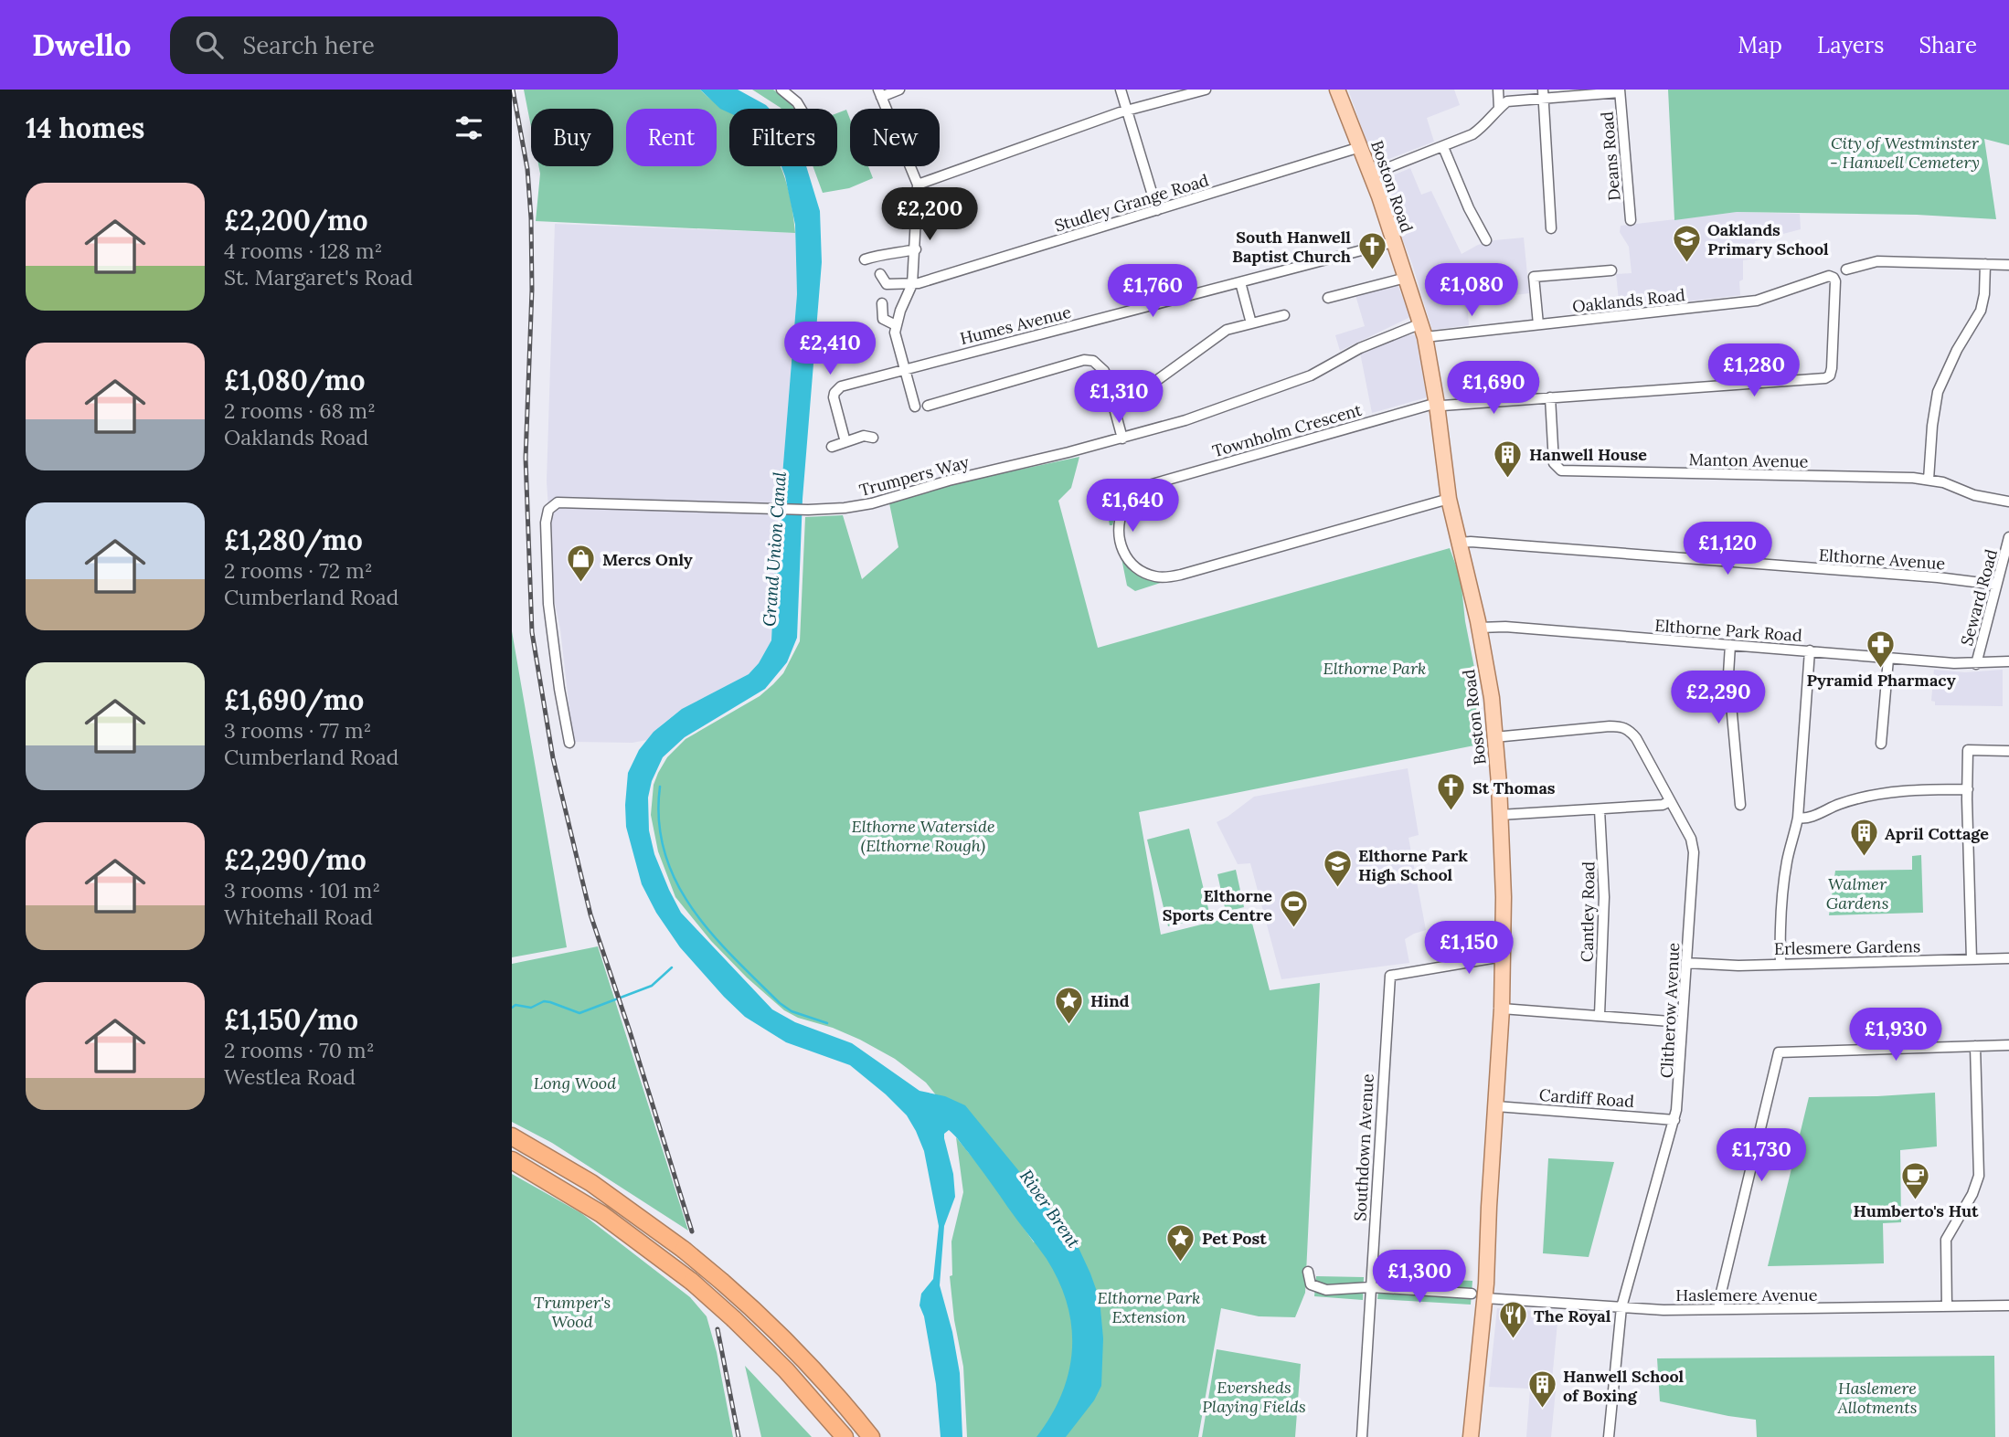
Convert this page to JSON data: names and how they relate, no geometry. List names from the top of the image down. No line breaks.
{"streets":{"main road":["Boston Road"],"street":["Deans Road","Studley Grange Road","Oaklands Road","Humes Avenue","Townholm Crescent","Manton Avenue","Trumpers Way","Elthorne Avenue","Seward Road","Elthorne Park Road","Cantley Road","Erlesmere Gardens","Clitherow Avenue","Cardiff Road","Southdown Avenue","Haslemere Avenue"]},"crossings":[["Boston Road","Studley Grange Road"],["Boston Road","Oaklands Road"],["Boston Road","Humes Avenue"],["Boston Road","Townholm Crescent"],["Boston Road","Trumpers Way"],["Boston Road","Elthorne Avenue"],["Boston Road","Elthorne Park Road"],["Boston Road","Clitherow Avenue"],["Boston Road","Cardiff Road"],["Boston Road","Southdown Avenue"],["Boston Road","Haslemere Avenue"],["Oaklands Road","Townholm Crescent"],["Oaklands Road","Trumpers Way"],["Townholm Crescent","Manton Avenue"],["Elthorne Avenue","Seward Road"],["Seward Road","Elthorne Park Road"],["Erlesmere Gardens","Clitherow Avenue"],["Clitherow Avenue","Cardiff Road"],["Clitherow Avenue","Haslemere Avenue"],["Southdown Avenue","Haslemere Avenue"]],"water":["Grand Union Canal","River Brent"],"parks":["City of Westminster - Hanwell Cemetery","Elthorne Park","Elthorne Waterside (Elthorne Rough)","Walmer Gardens","Long Wood","Elthorne Park Extension","Trumper's Wood","Eversheds Playing Fields","Haslemere Allotments"],"places":{"school or university":["Oaklands Primary School","Elthorne Park High School"],"church":["South Hanwell Baptist Church","St Thomas"],"building":["Hanwell House","April Cottage","Hanwell School of Boxing"],"shop":["Mercs Only"],"pharmacy":["Pyramid Pharmacy"],"sports":["Elthorne Sports Centre"],"place":["Hind","Pet Post"],"cafe":["Humberto's Hut"],"restaurant":["The Royal"]},"page":{"header":"Dwello","search":"Search here","nav":["Map","Layers","Share"],"heading":"14 homes","chip":["Buy","Rent","Filters","New"],"list":[{"name":"£2,200/mo","note":"4 rooms · 128 m² · St. Margaret's Road"},{"name":"£1,080/mo","note":"2 rooms · 68 m² · Oaklands Road"},{"name":"£1,280/mo","note":"2 rooms · 72 m² · Cumberland Road"},{"name":"£1,690/mo","note":"3 rooms · 77 m² · Cumberland Road"},{"name":"£2,290/mo","note":"3 rooms · 101 m² · Whitehall Road"},{"name":"£1,150/mo","note":"2 rooms · 70 m² · Westlea Road"}],"price":["£2,200","£1,080","£1,760","£2,410","£1,280","£1,690","£1,310","£1,640","£1,120","£2,290","£1,150","£1,930","£1,730","£1,300"]}}
